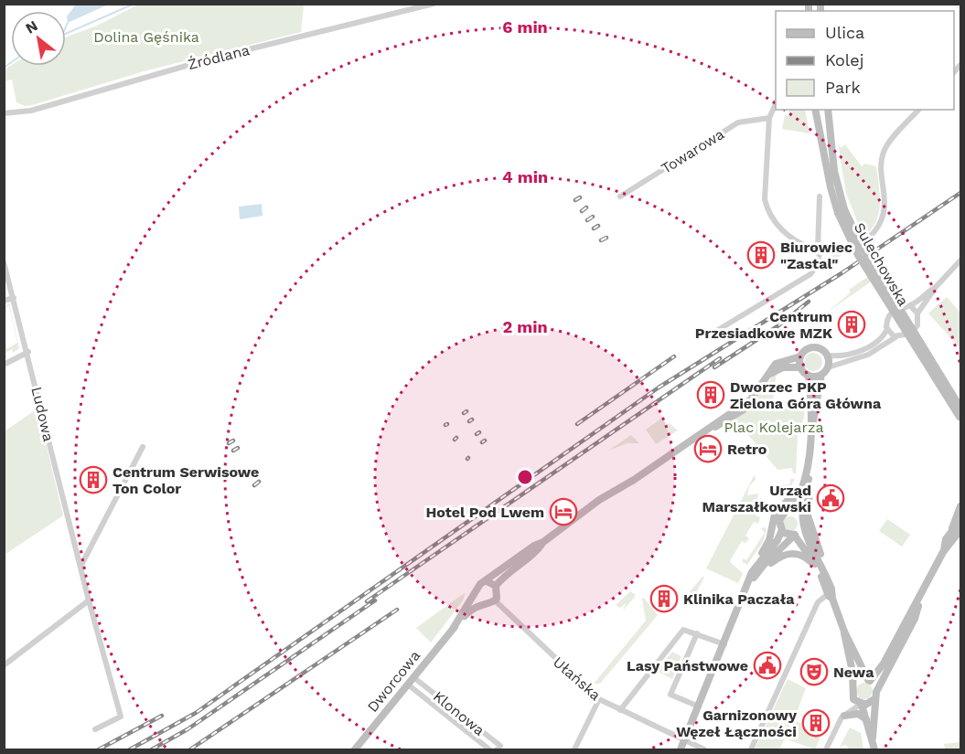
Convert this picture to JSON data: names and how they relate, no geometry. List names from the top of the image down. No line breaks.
{"streets":{"street":["Źródlana","Towarowa","Sulechowska","Ludowa","Ułańska","Dworcowa","Klonowa"]},"crossings":[["Ułańska","Dworcowa"],["Dworcowa","Klonowa"]],"parks":["Dolina Gęśnika","Plac Kolejarza"],"places":{"building":["Biurowiec \"Zastal\"","Centrum Przesiadkowe MZK","Dworzec PKP Zielona Góra Główna","Centrum Serwisowe Ton Color","Klinika Paczała","Garnizonowy Węzeł Łączności"],"hotel":["Retro","Hotel Pod Lwem"],"public building":["Urząd Marszałkowski","Lasy Państwowe"],"theatre":["Newa"]},"legend":["Ulica","Kolej","Park"],"north":"top left","rings":["6 min","4 min","2 min"]}
